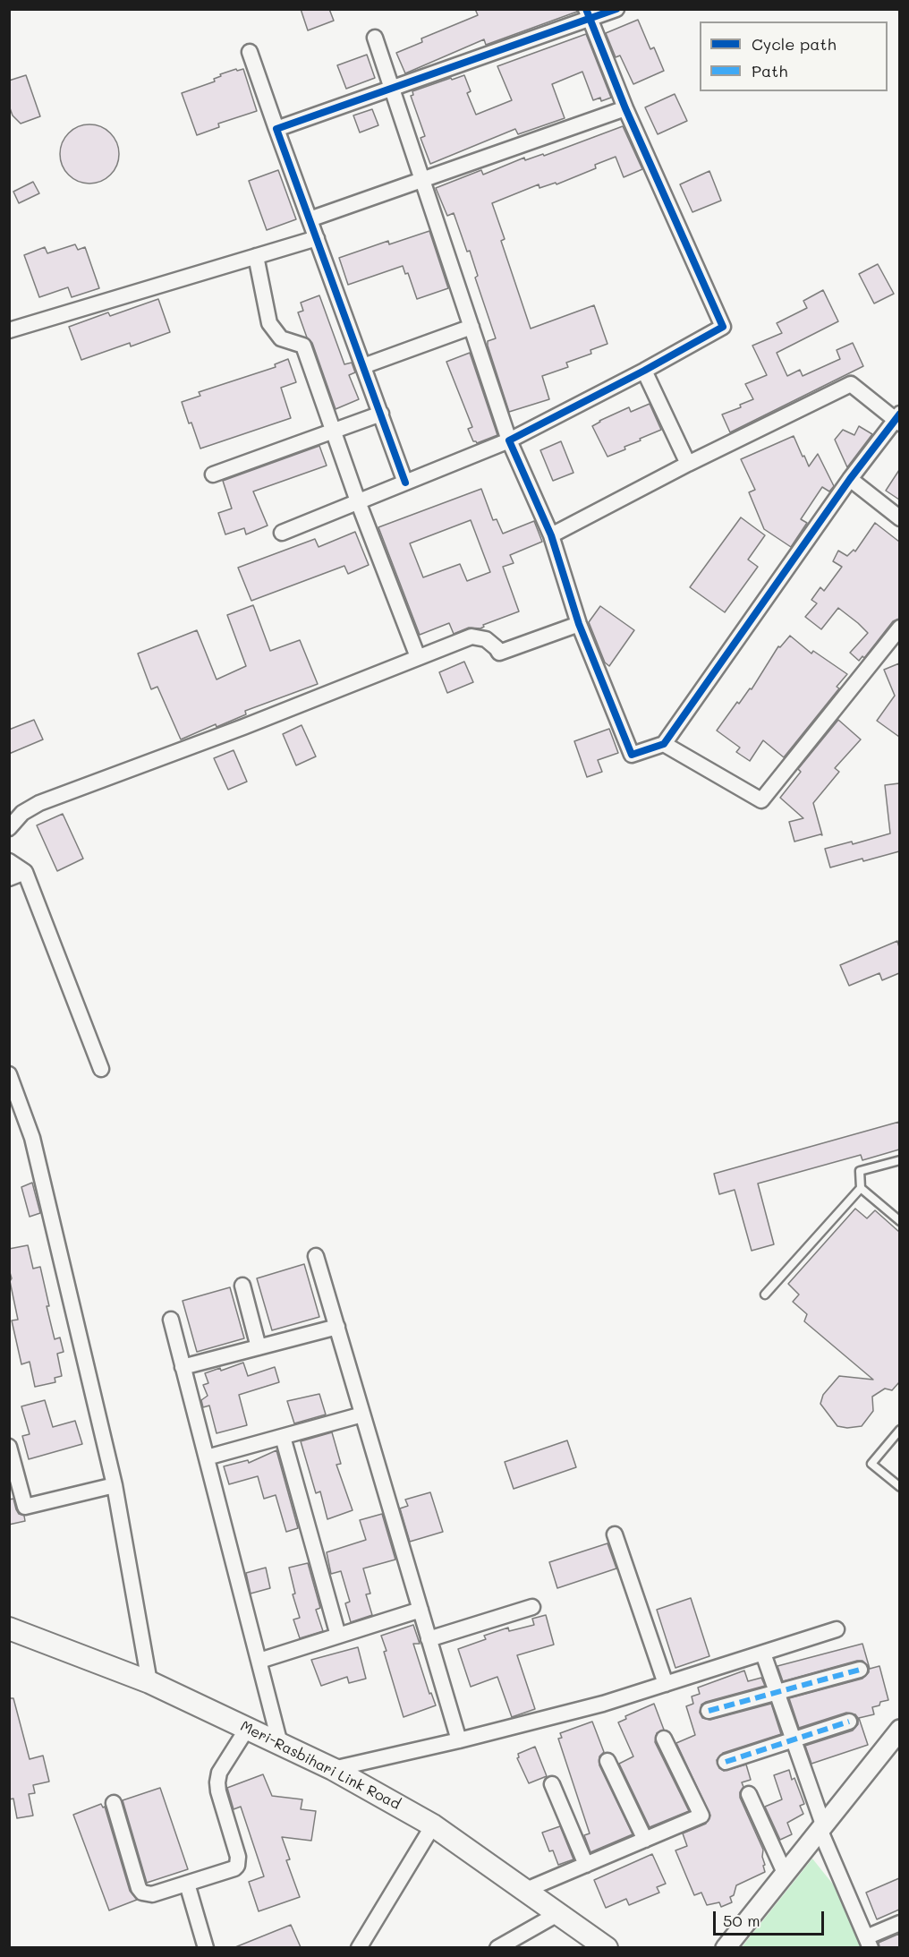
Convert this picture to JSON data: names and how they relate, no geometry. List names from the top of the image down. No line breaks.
{"streets":{"main road":["Meri-Rasbihari Link Road"]},"legend":["Cycle path","Path"],"scale_bar":"50 m"}
